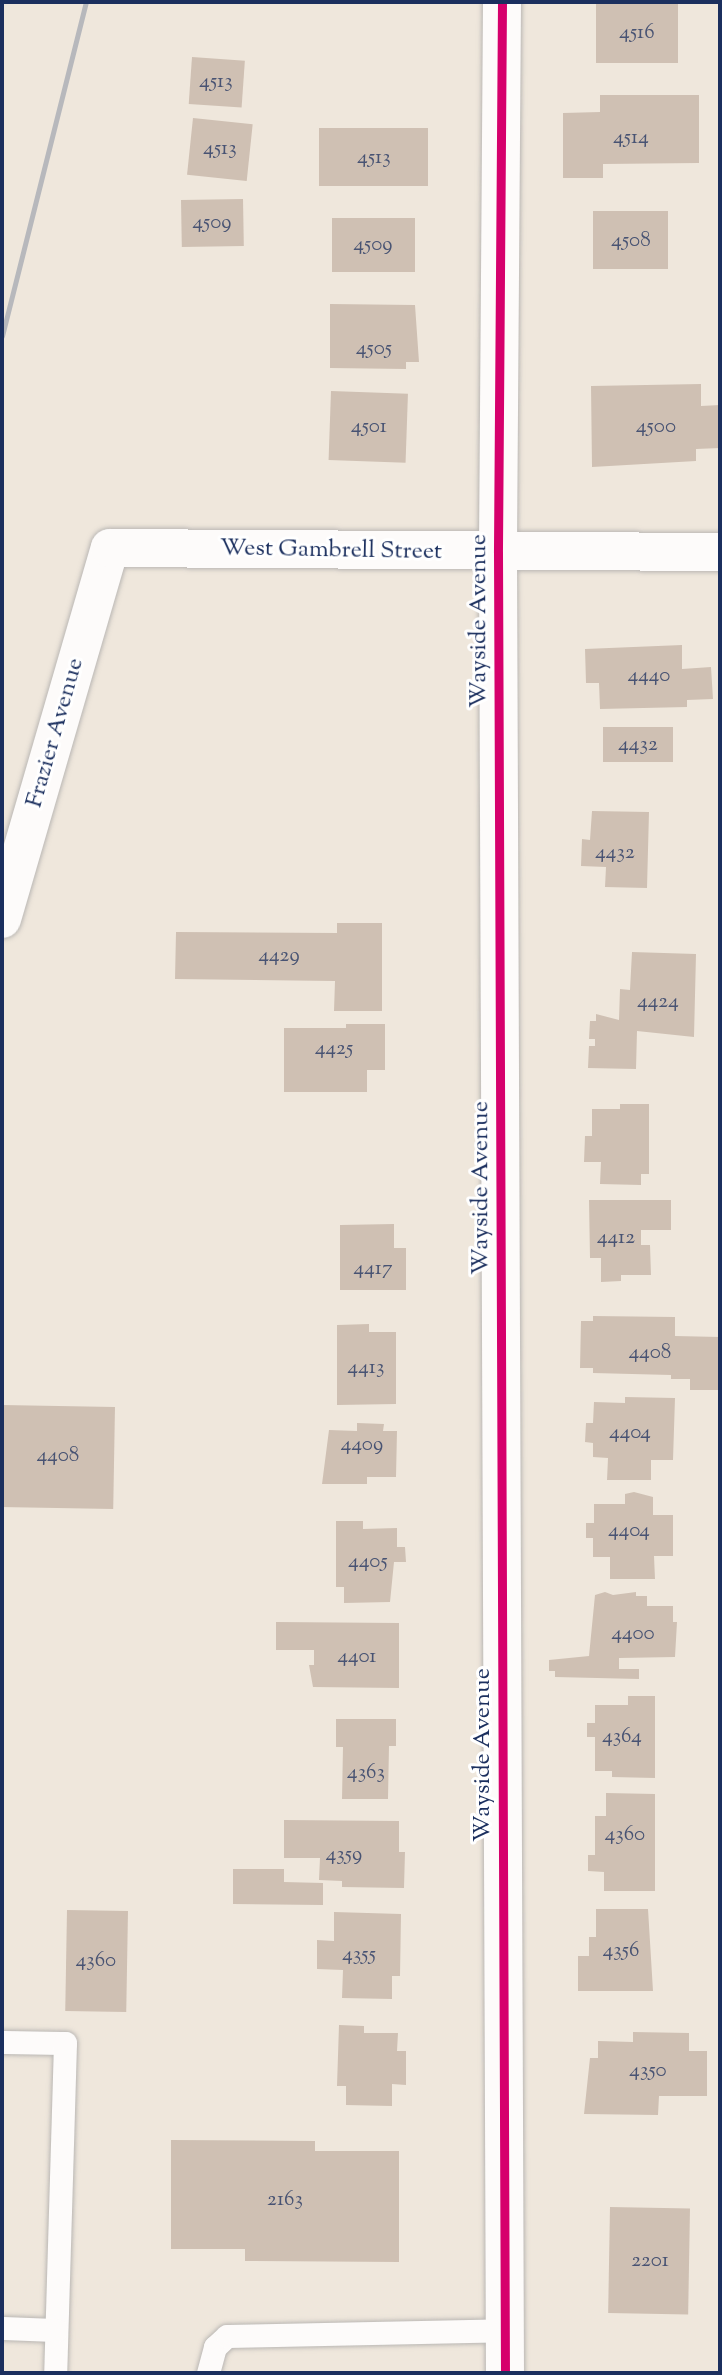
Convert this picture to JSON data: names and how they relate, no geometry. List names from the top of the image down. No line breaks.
{"streets":{"street":["West Gambrell Street","Wayside Avenue","Frazier Avenue"]},"crossings":[["West Gambrell Street","Wayside Avenue"],["West Gambrell Street","Frazier Avenue"]],"house_numbers":["4516","4513","4514","4513","4513","4509","4508","4509","4505","4501","4500","4440","4432","4432","4429","4424","4425","4412","4417","4408","4413","4404","4409","4408","4404","4405","4400","4401","4364","4363","4360","4359","4356","4355","4360","4350","2163","2201"]}
